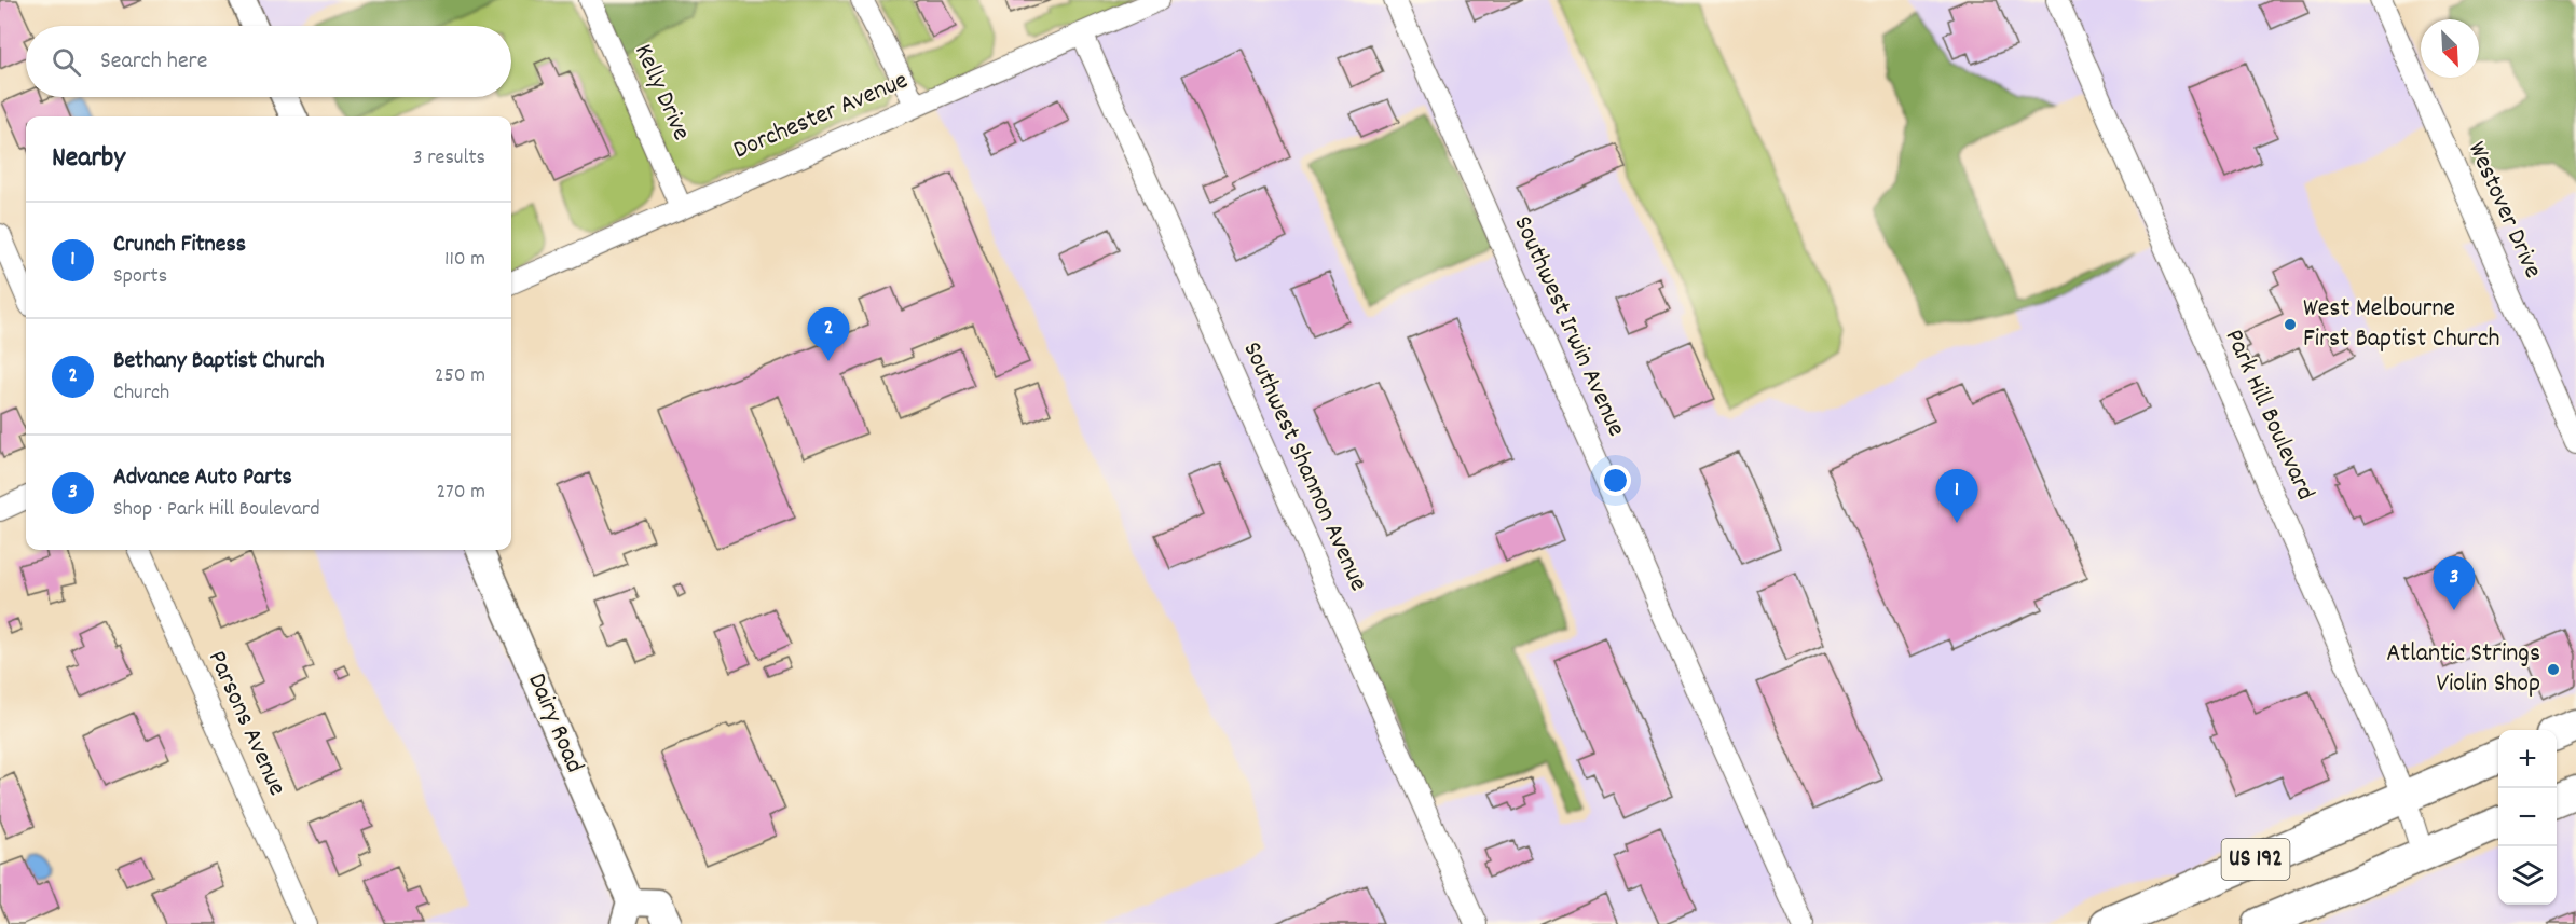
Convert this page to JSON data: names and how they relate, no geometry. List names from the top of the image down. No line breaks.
{"streets":{"main road":["US 192"],"street":["Kelly Drive","Dorchester Avenue","Westover Drive","Southwest Irwin Avenue","Park Hill Boulevard","Southwest Shannon Avenue","Parsons Avenue","Dairy Road"]},"crossings":[["Kelly Drive","Dorchester Avenue"],["Dorchester Avenue","Southwest Shannon Avenue"],["Park Hill Boulevard","US 192"]],"places":["West Melbourne First Baptist Church","Atlantic Strings Violin Shop"],"north":"bottom right","page":{"search":"Search here","heading":["Nearby","3 results"],"list":[{"mark":"1","name":"Crunch Fitness","note":"Sports","value":"110 m"},{"mark":"2","name":"Bethany Baptist Church","note":"Church","value":"250 m"},{"mark":"3","name":"Advance Auto Parts","note":"Shop · Park Hill Boulevard","value":"270 m"}],"pins":["2","1","3"],"map_buttons":["+","−"]}}
